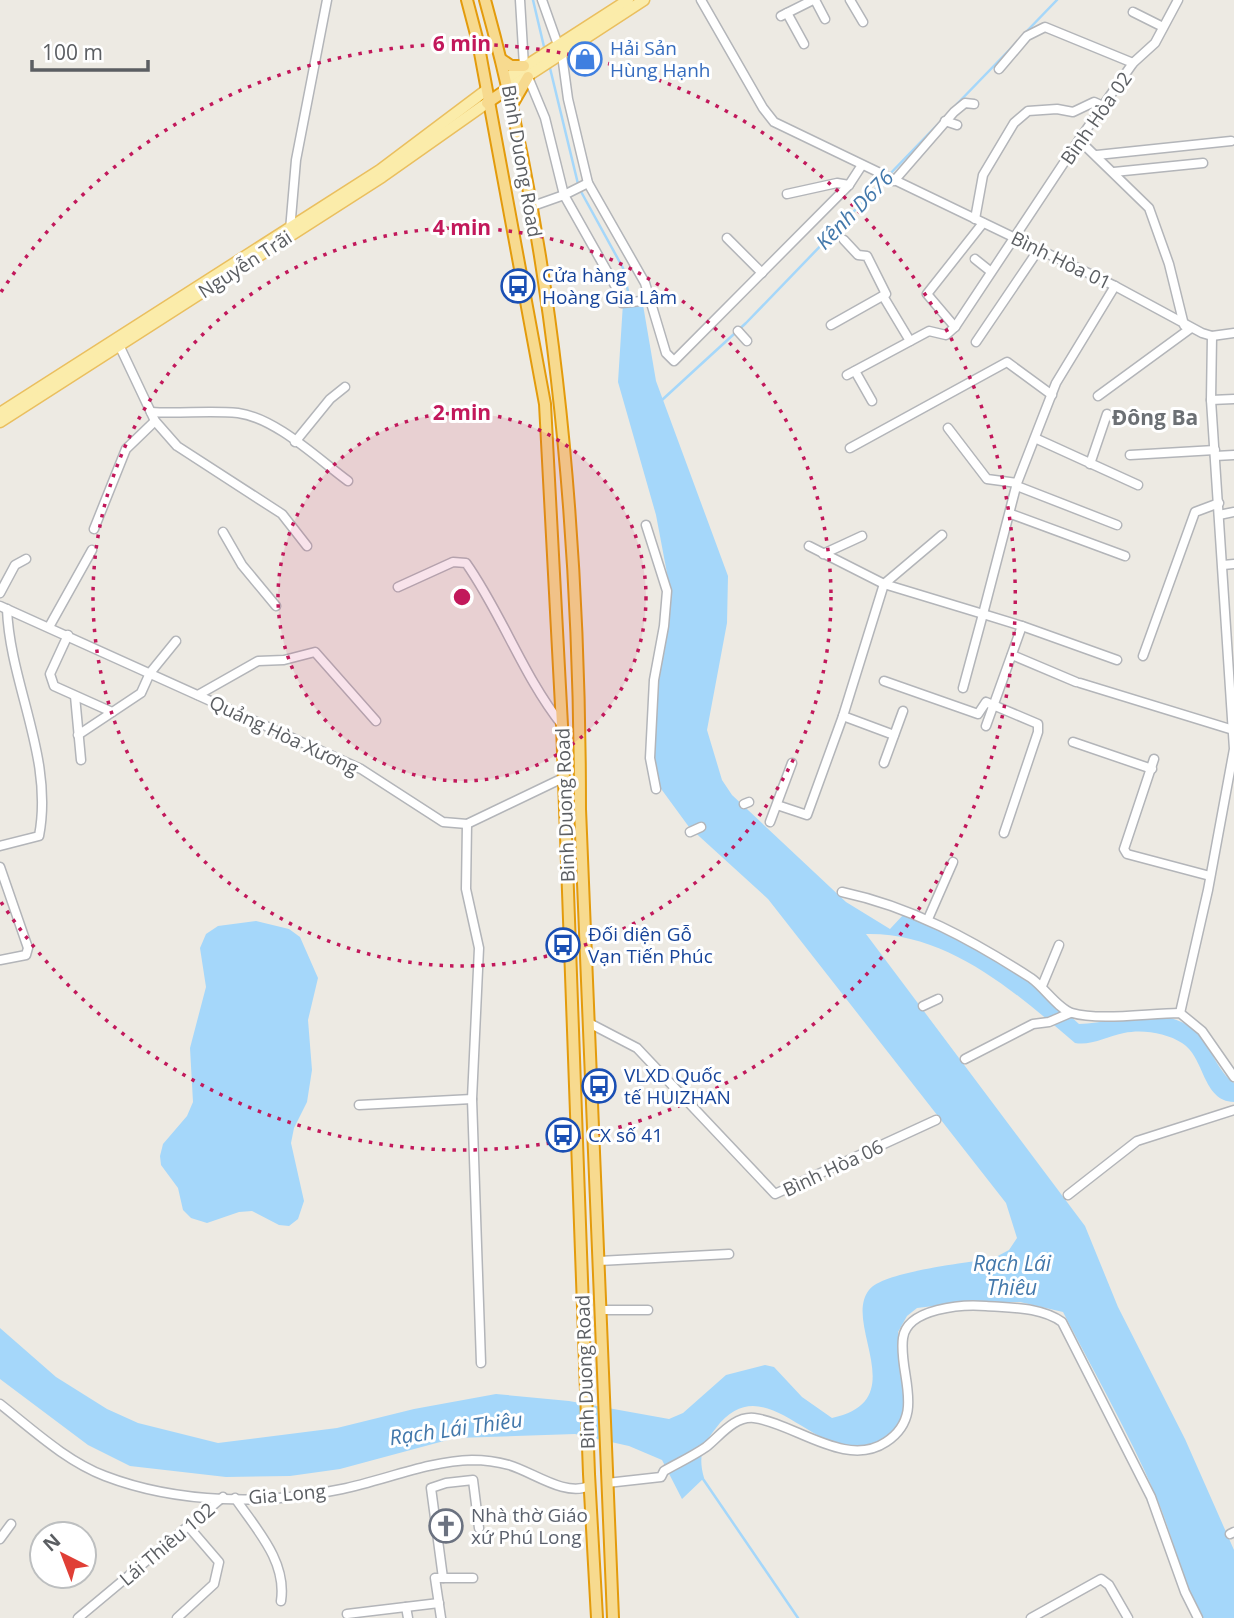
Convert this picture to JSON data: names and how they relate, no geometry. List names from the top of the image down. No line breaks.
{"streets":{"highway":["Binh Duong Road"],"main road":["Nguyễn Trãi"],"street":["Bình Hòa 02","Bình Hòa 01","Quảng Hòa Xương","Bình Hòa 06","Gia Long","Lái Thiêu 102"]},"crossings":[["Bình Hòa 02","Bình Hòa 01"],["Binh Duong Road","Nguyễn Trãi"],["Binh Duong Road","Bình Hòa 06"],["Binh Duong Road","Gia Long"],["Gia Long","Lái Thiêu 102"]],"districts":["Đông Ba"],"water":["Kênh D676","Rạch Lái Thiêu"],"places":{"shop":["Hải Sản Hùng Hạnh"],"bus stop":["Cửa hàng Hoàng Gia Lâm","Đối diện Gỗ Vạn Tiến Phúc","VLXD Quốc tế HUIZHAN","CX số 41"],"church":["Nhà thờ Giáo xứ Phú Long"]},"scale_bar":"100 m","north":"top left","rings":["6 min","4 min","2 min"]}
